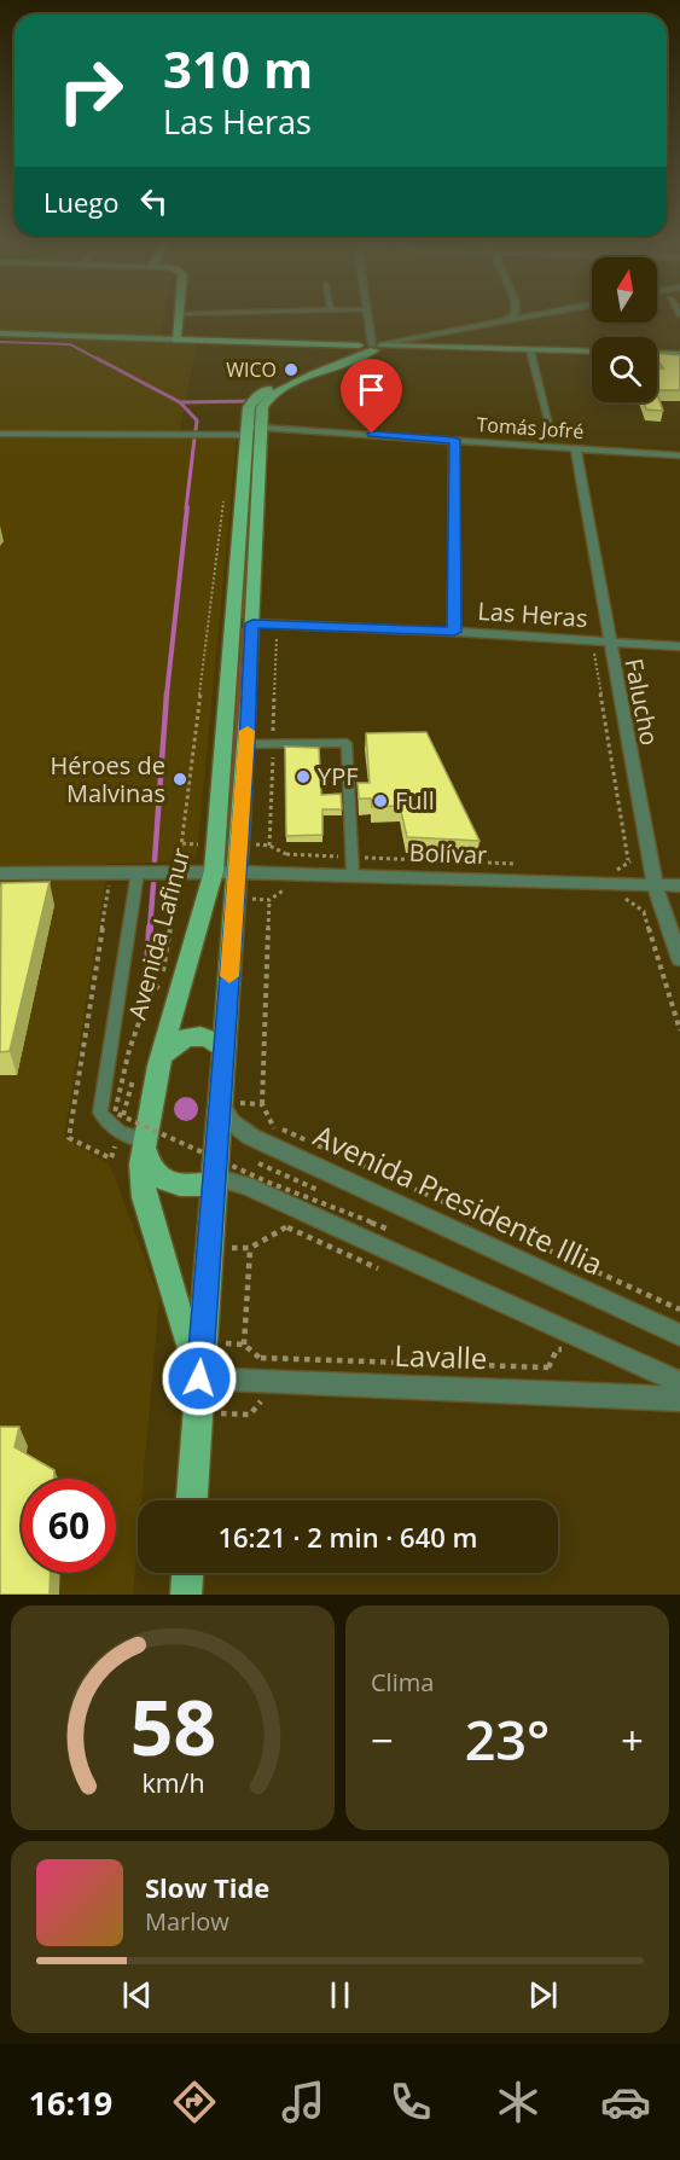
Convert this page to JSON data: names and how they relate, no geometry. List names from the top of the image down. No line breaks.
{"streets":{"main road":["Avenida Lafinur"],"street":["Tomás Jofré","Las Heras","Falucho","Bolívar","Avenida Presidente Illia","Lavalle"]},"crossings":[["Tomás Jofré","Falucho"],["Tomás Jofré","Avenida Lafinur"],["Las Heras","Falucho"],["Las Heras","Avenida Lafinur"],["Falucho","Bolívar"],["Bolívar","Avenida Lafinur"],["Avenida Lafinur","Avenida Presidente Illia"],["Avenida Lafinur","Lavalle"]],"places":["WICO","YPF","Héroes de Malvinas","Full"],"north":"top","page":{"turn":["310 m","Las Heras"],"then":"Luego","limit":"60","trip":"16:21 · 2 min · 640 m","tile":"Clima","heat":["−","23°","+"],"song":["Slow Tide","Marlow"],"tabs":"16:19","gauge":["58","km/h"]}}
